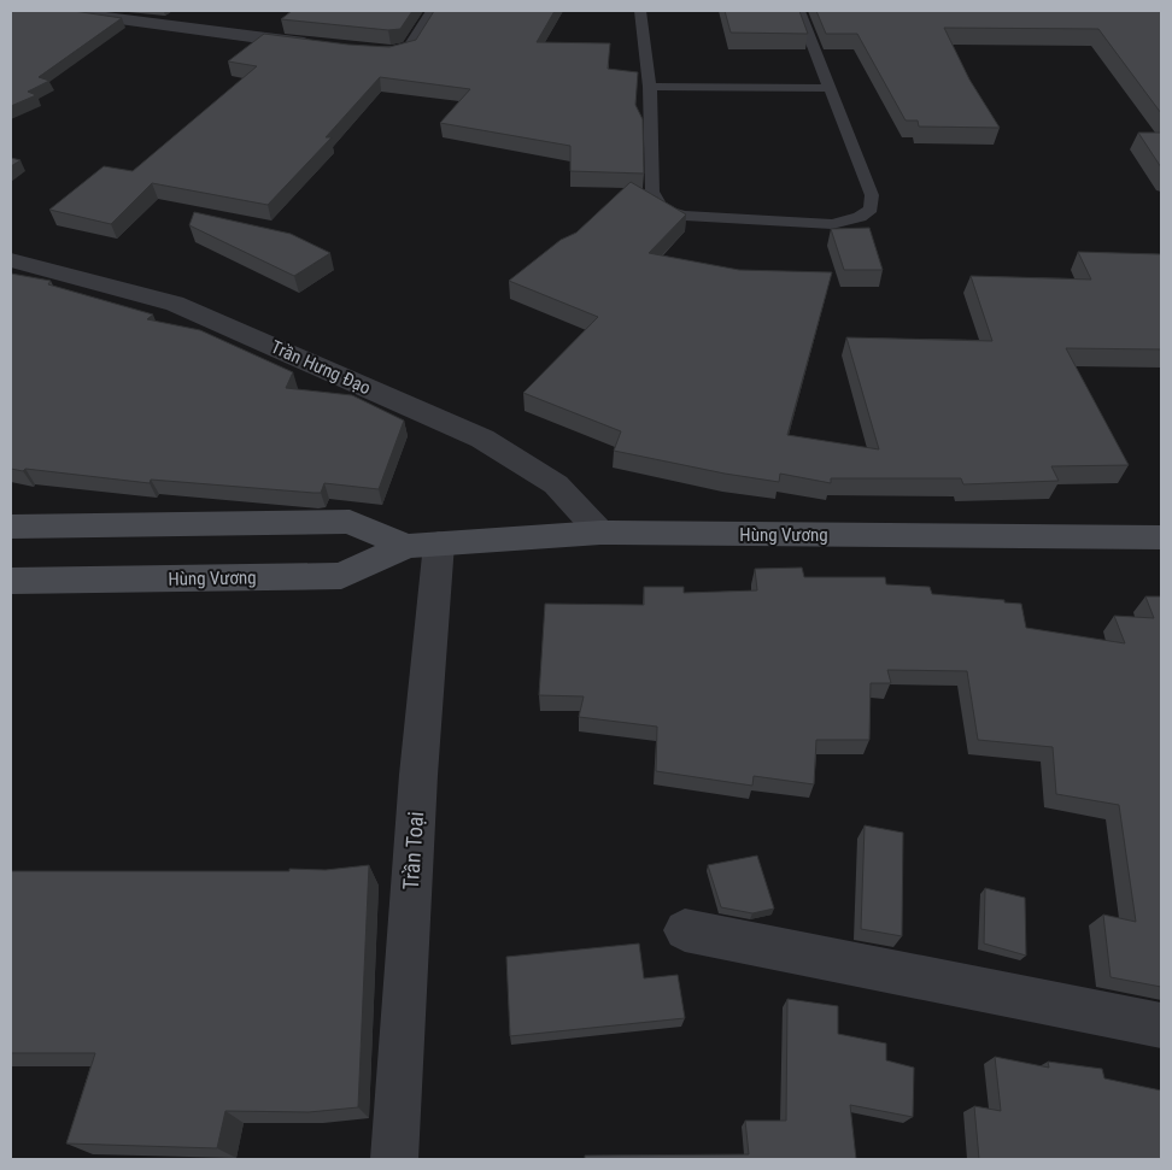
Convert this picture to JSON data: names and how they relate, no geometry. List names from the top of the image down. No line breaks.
{"streets":{"main road":["Hùng Vương"],"street":["Trần Hưng Đạo","Trần Toại"]},"crossings":[["Trần Hưng Đạo","Hùng Vương"],["Hùng Vương","Trần Toại"]]}
